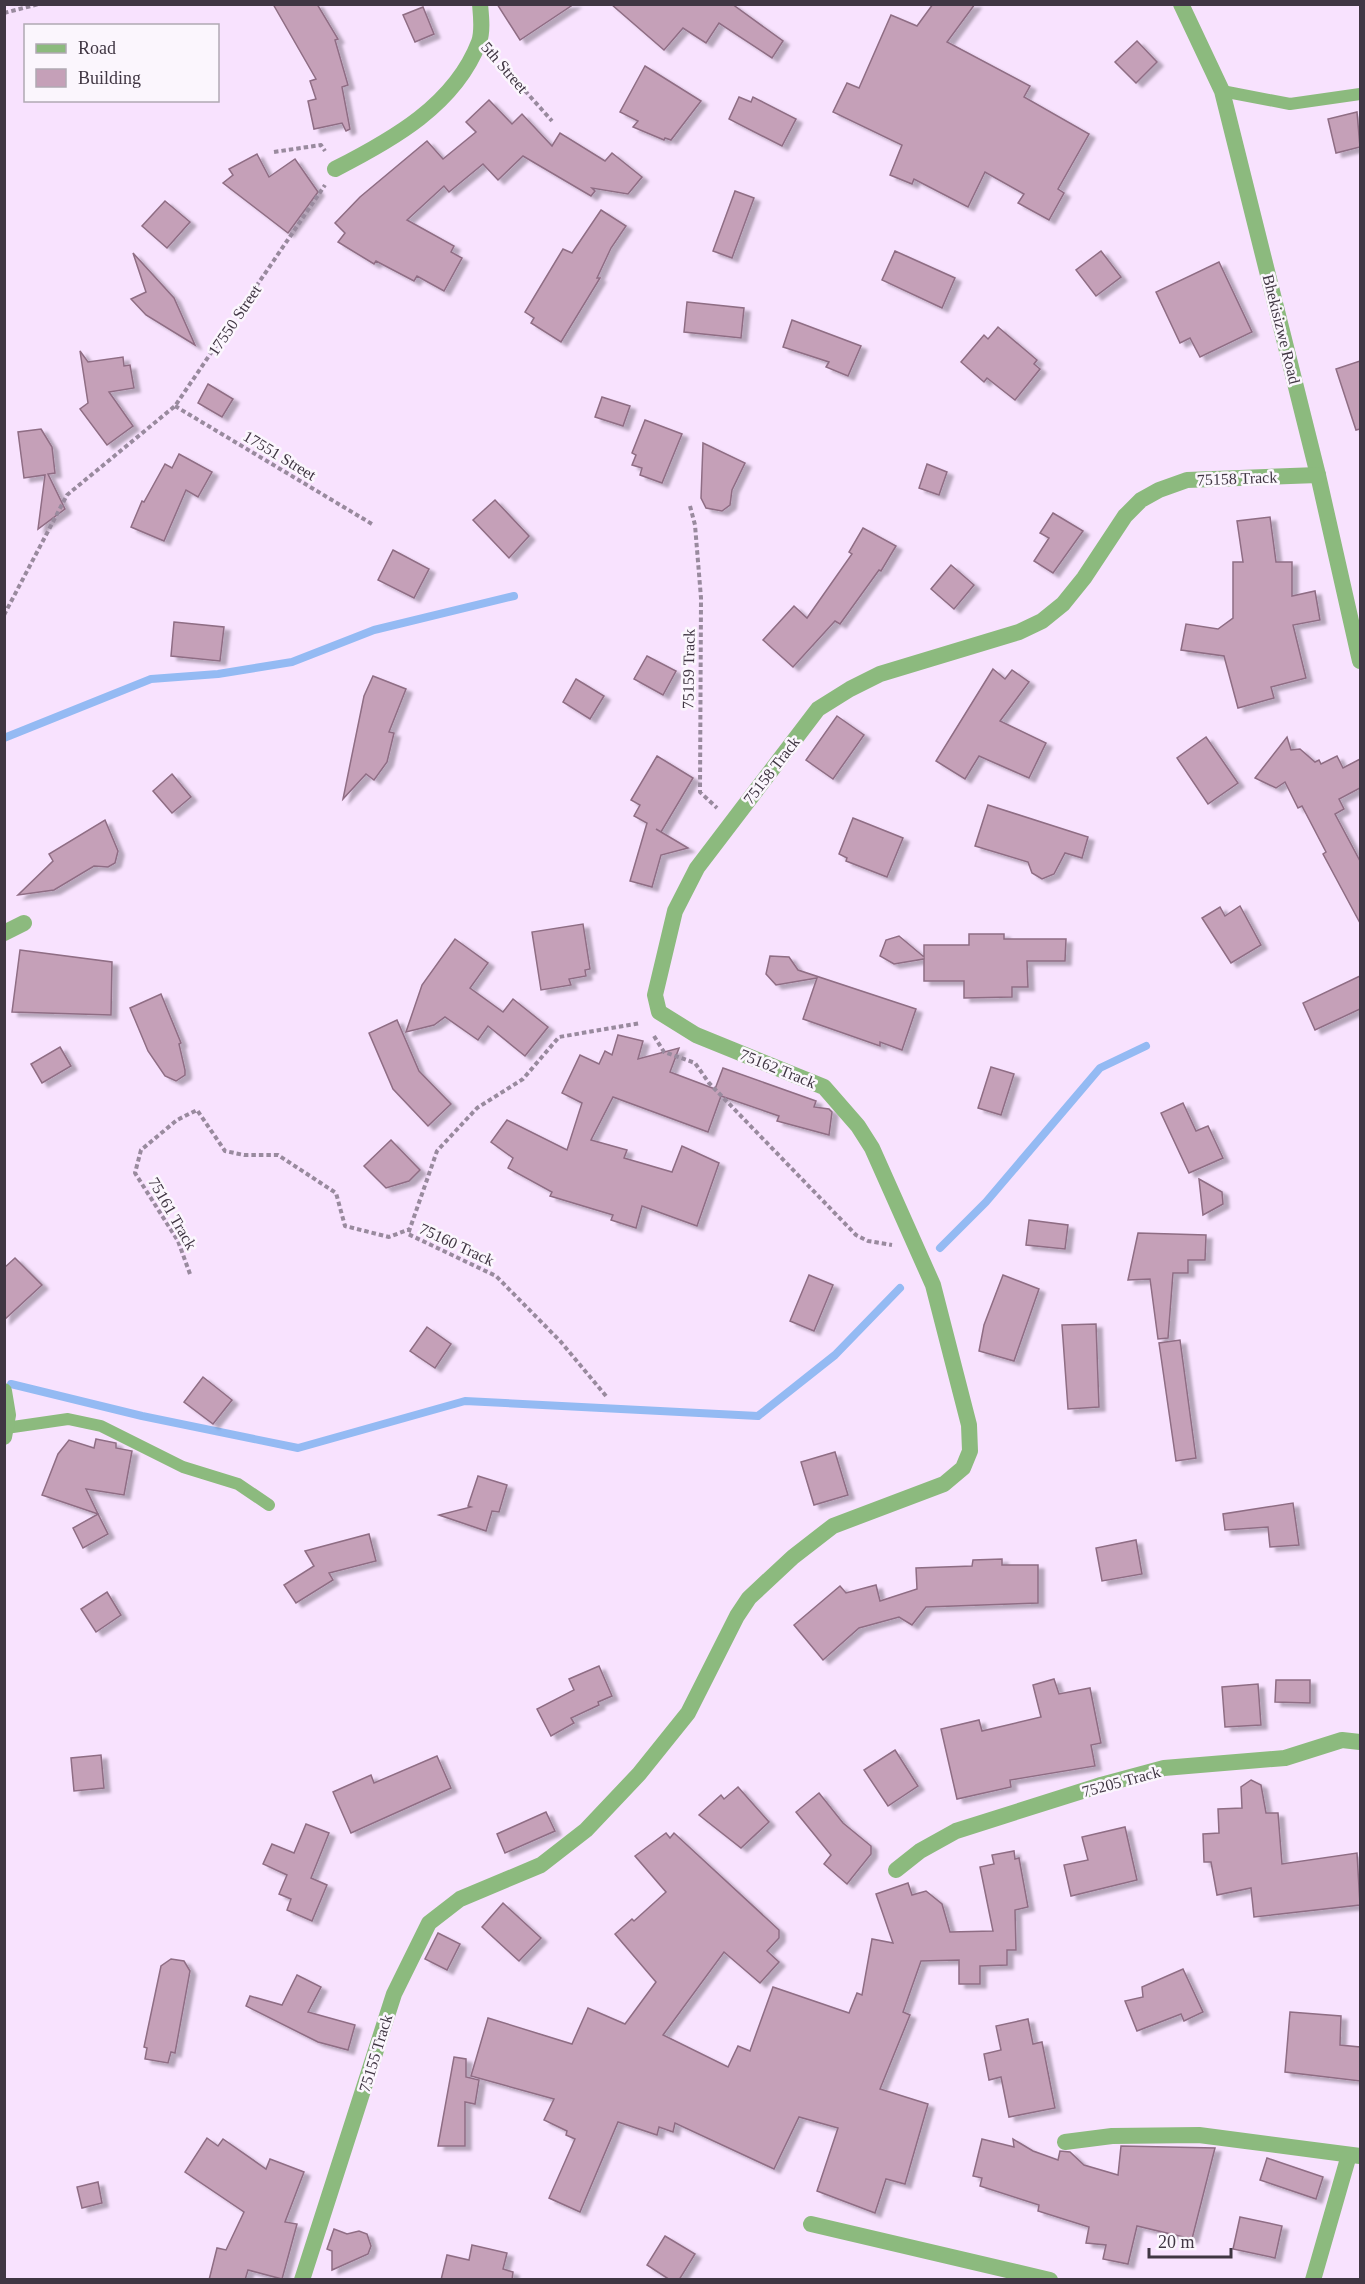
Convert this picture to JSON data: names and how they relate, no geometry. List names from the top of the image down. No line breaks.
{"streets":{"street":["5th Street","Bhekisizwe Road","75158 Track","75162 Track","75205 Track","75155 Track"],"path":["17550 Street","17551 Street","75159 Track","75161 Track","75160 Track"]},"crossings":[["17550 Street","17551 Street"],["Bhekisizwe Road","75158 Track"],["75158 Track","75159 Track"],["75158 Track","75162 Track"],["75162 Track","75155 Track"],["75161 Track","75160 Track"]],"legend":["Road","Building"],"scale_bar":"20 m"}
